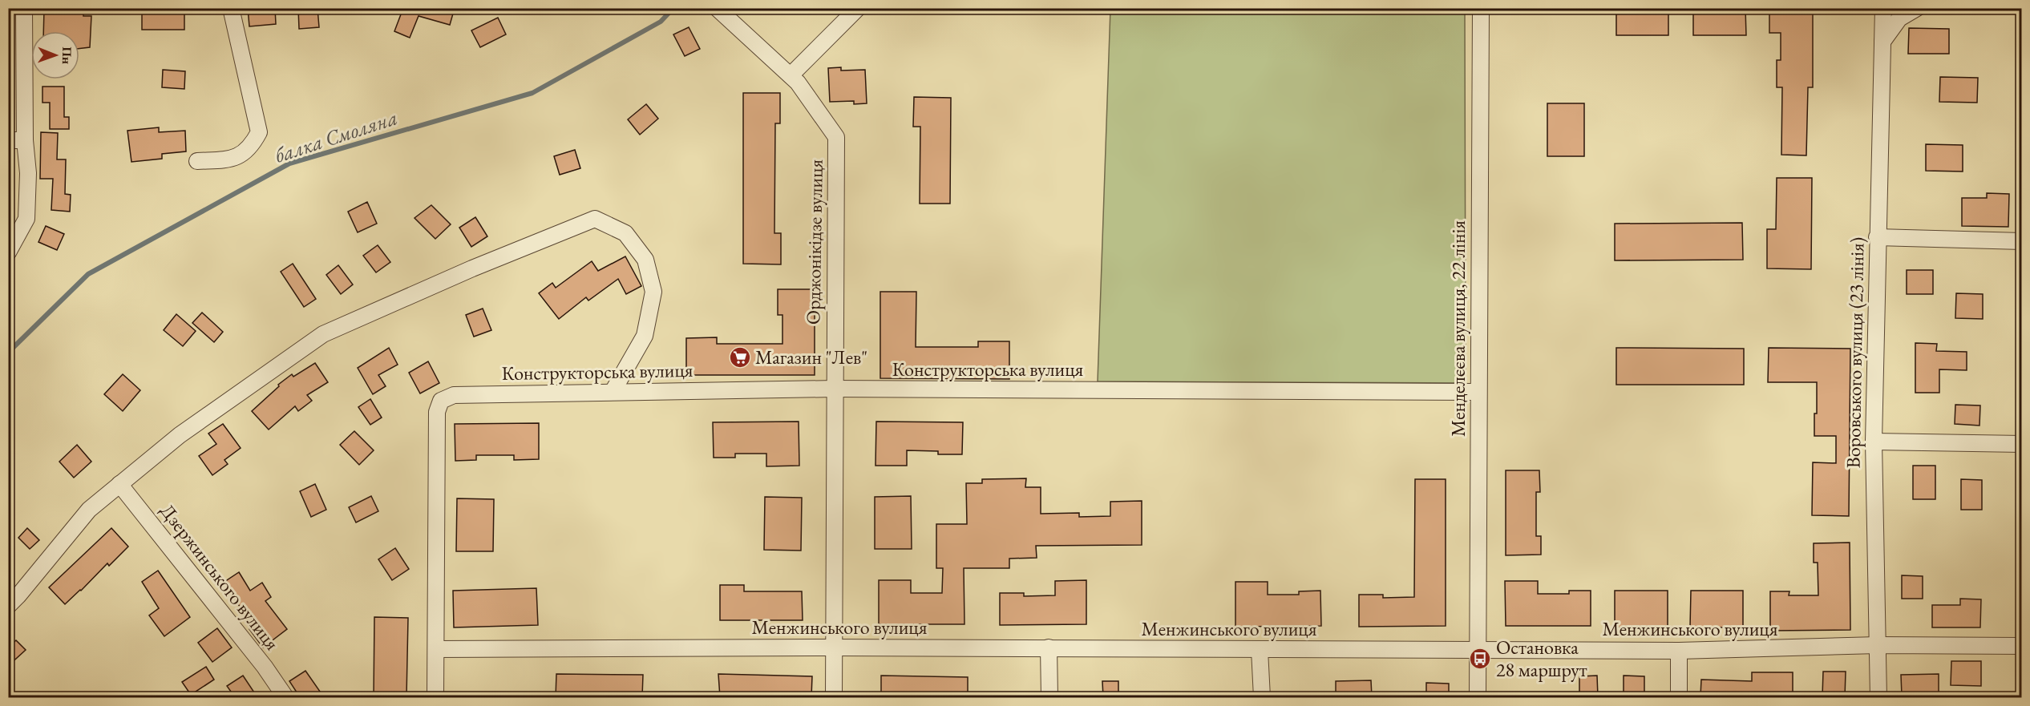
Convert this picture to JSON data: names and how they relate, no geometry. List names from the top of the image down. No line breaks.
{"streets":{"street":["Орджонікідзе вулиця","Менделєєва вулиця, 22 лінія","Воровського вулиця (23 лiнiя)","Конструкторська вулиця","Дзержинського вулиця","Менжинського вулиця"]},"crossings":[["Орджонікідзе вулиця","Конструкторська вулиця"],["Орджонікідзе вулиця","Менжинського вулиця"],["Менделєєва вулиця, 22 лінія","Конструкторська вулиця"],["Менделєєва вулиця, 22 лінія","Менжинського вулиця"],["Воровського вулиця (23 лiнiя)","Менжинського вулиця"],["Конструкторська вулиця","Менжинського вулиця"]],"water":["балка Смоляна"],"places":{"supermarket":["Магазин \"Лев\""],"bus stop":["Остановка 28 маршрут"]},"north":"right"}
